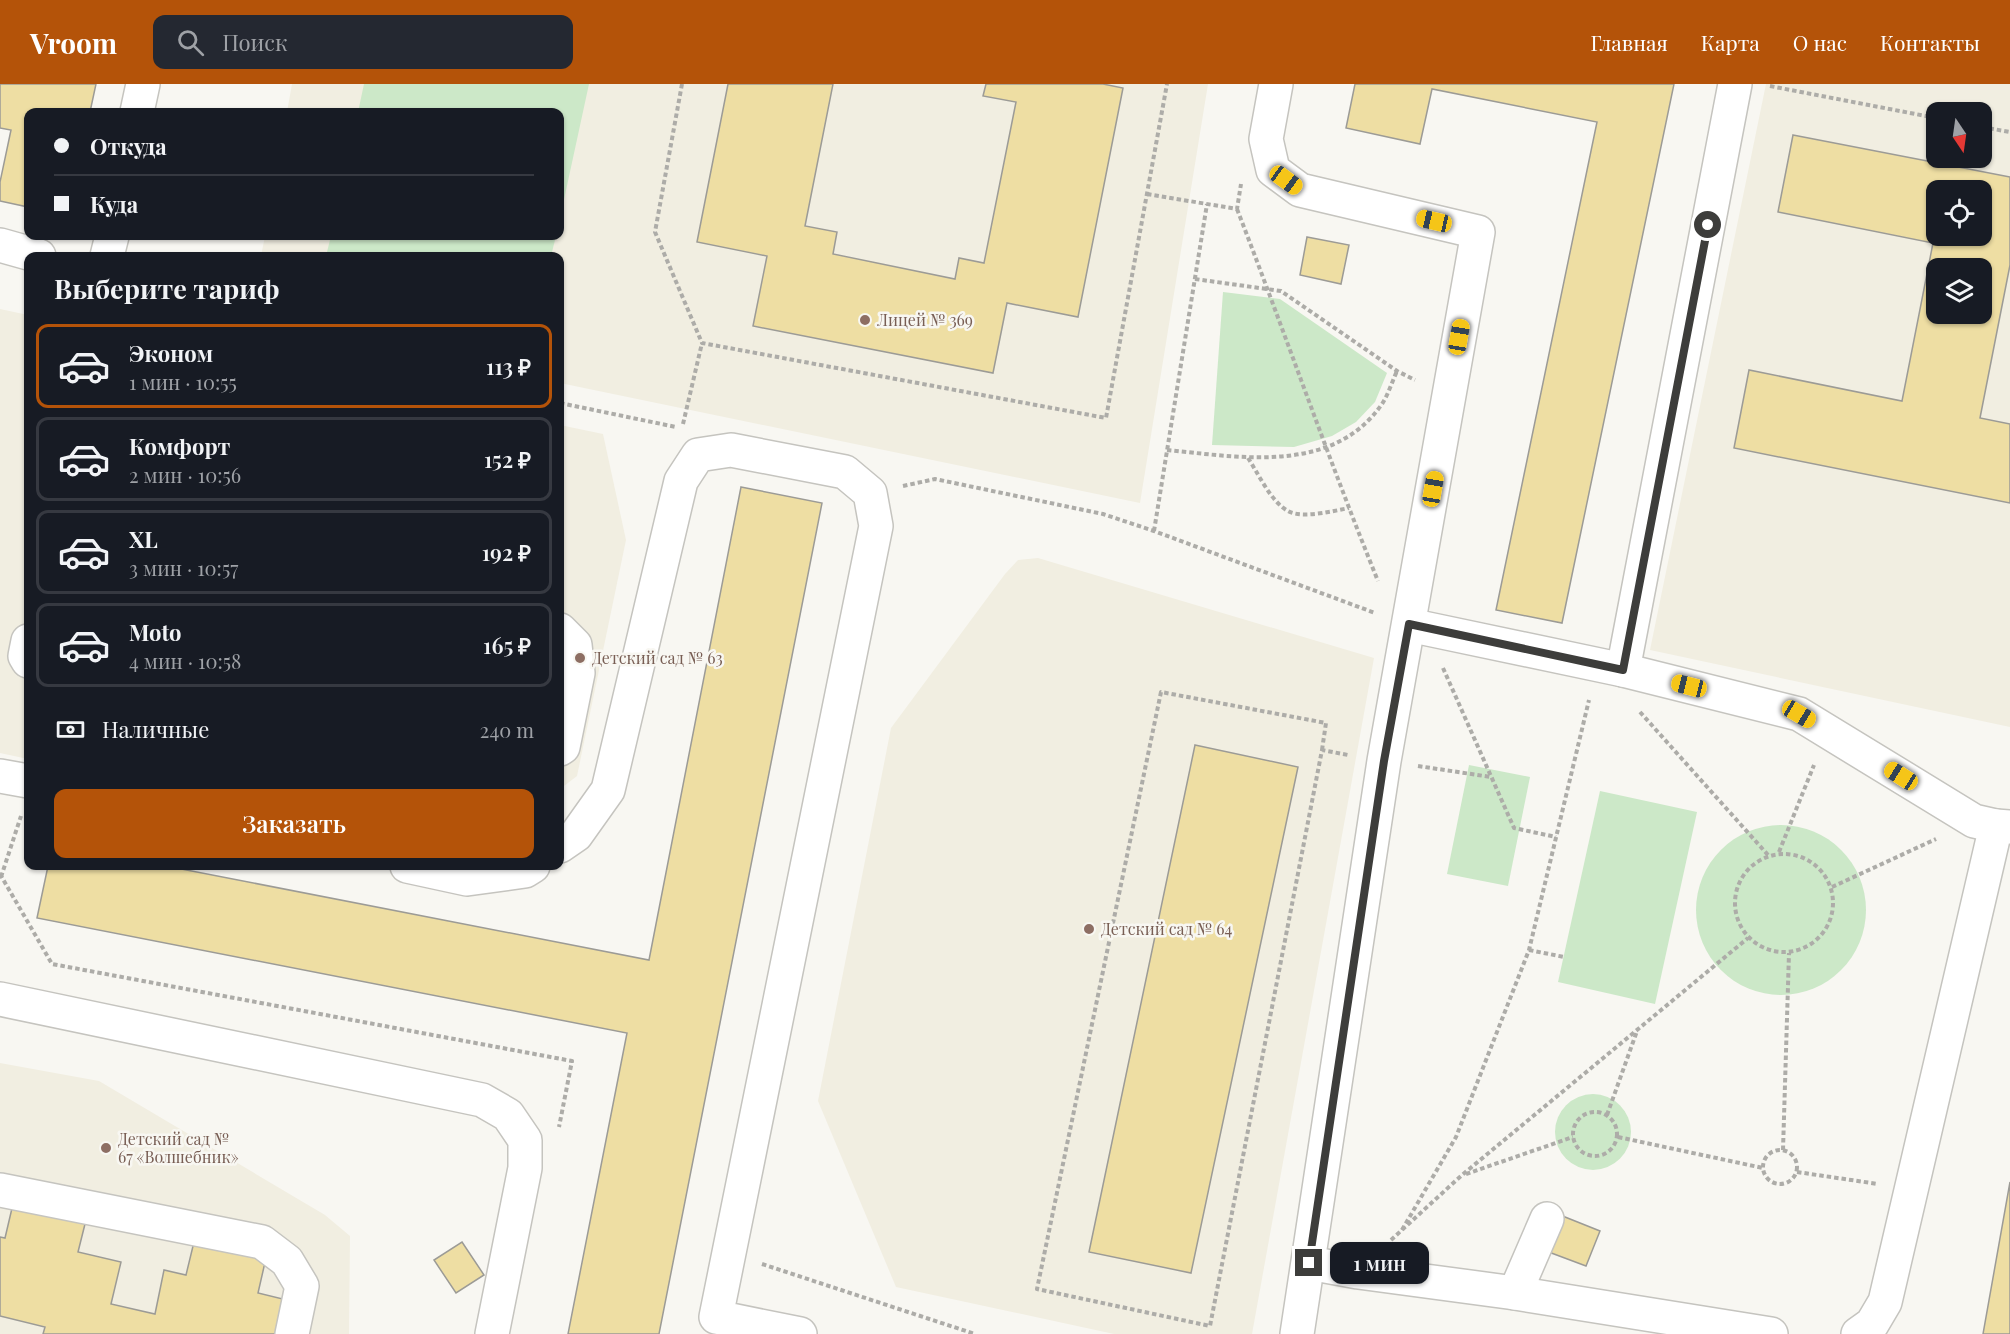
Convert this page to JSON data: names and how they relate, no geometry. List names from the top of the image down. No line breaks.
{"places":["Лицей № 369","Детский сад № 63","Детский сад № 64","Детский сад № 67 «Волшебник»"],"north":"bottom","page":{"header":"Vroom","search":"Поиск","nav":["Главная","Карта","О нас","Контакты"],"banner":["Откуда","Куда"],"heading":"Выберите тариф","list":[{"name":"Эконом","note":"1 мин · 10:55","value":"113 ₽"},{"name":"Комфорт","note":"2 мин · 10:56","value":"152 ₽"},{"name":"XL","note":"3 мин · 10:57","value":"192 ₽"},{"name":"Moto","note":"4 мин · 10:58","value":"165 ₽"}],"pay":["Наличные","240 m"],"buttons":"Заказать","bubble":"1 мин"}}
